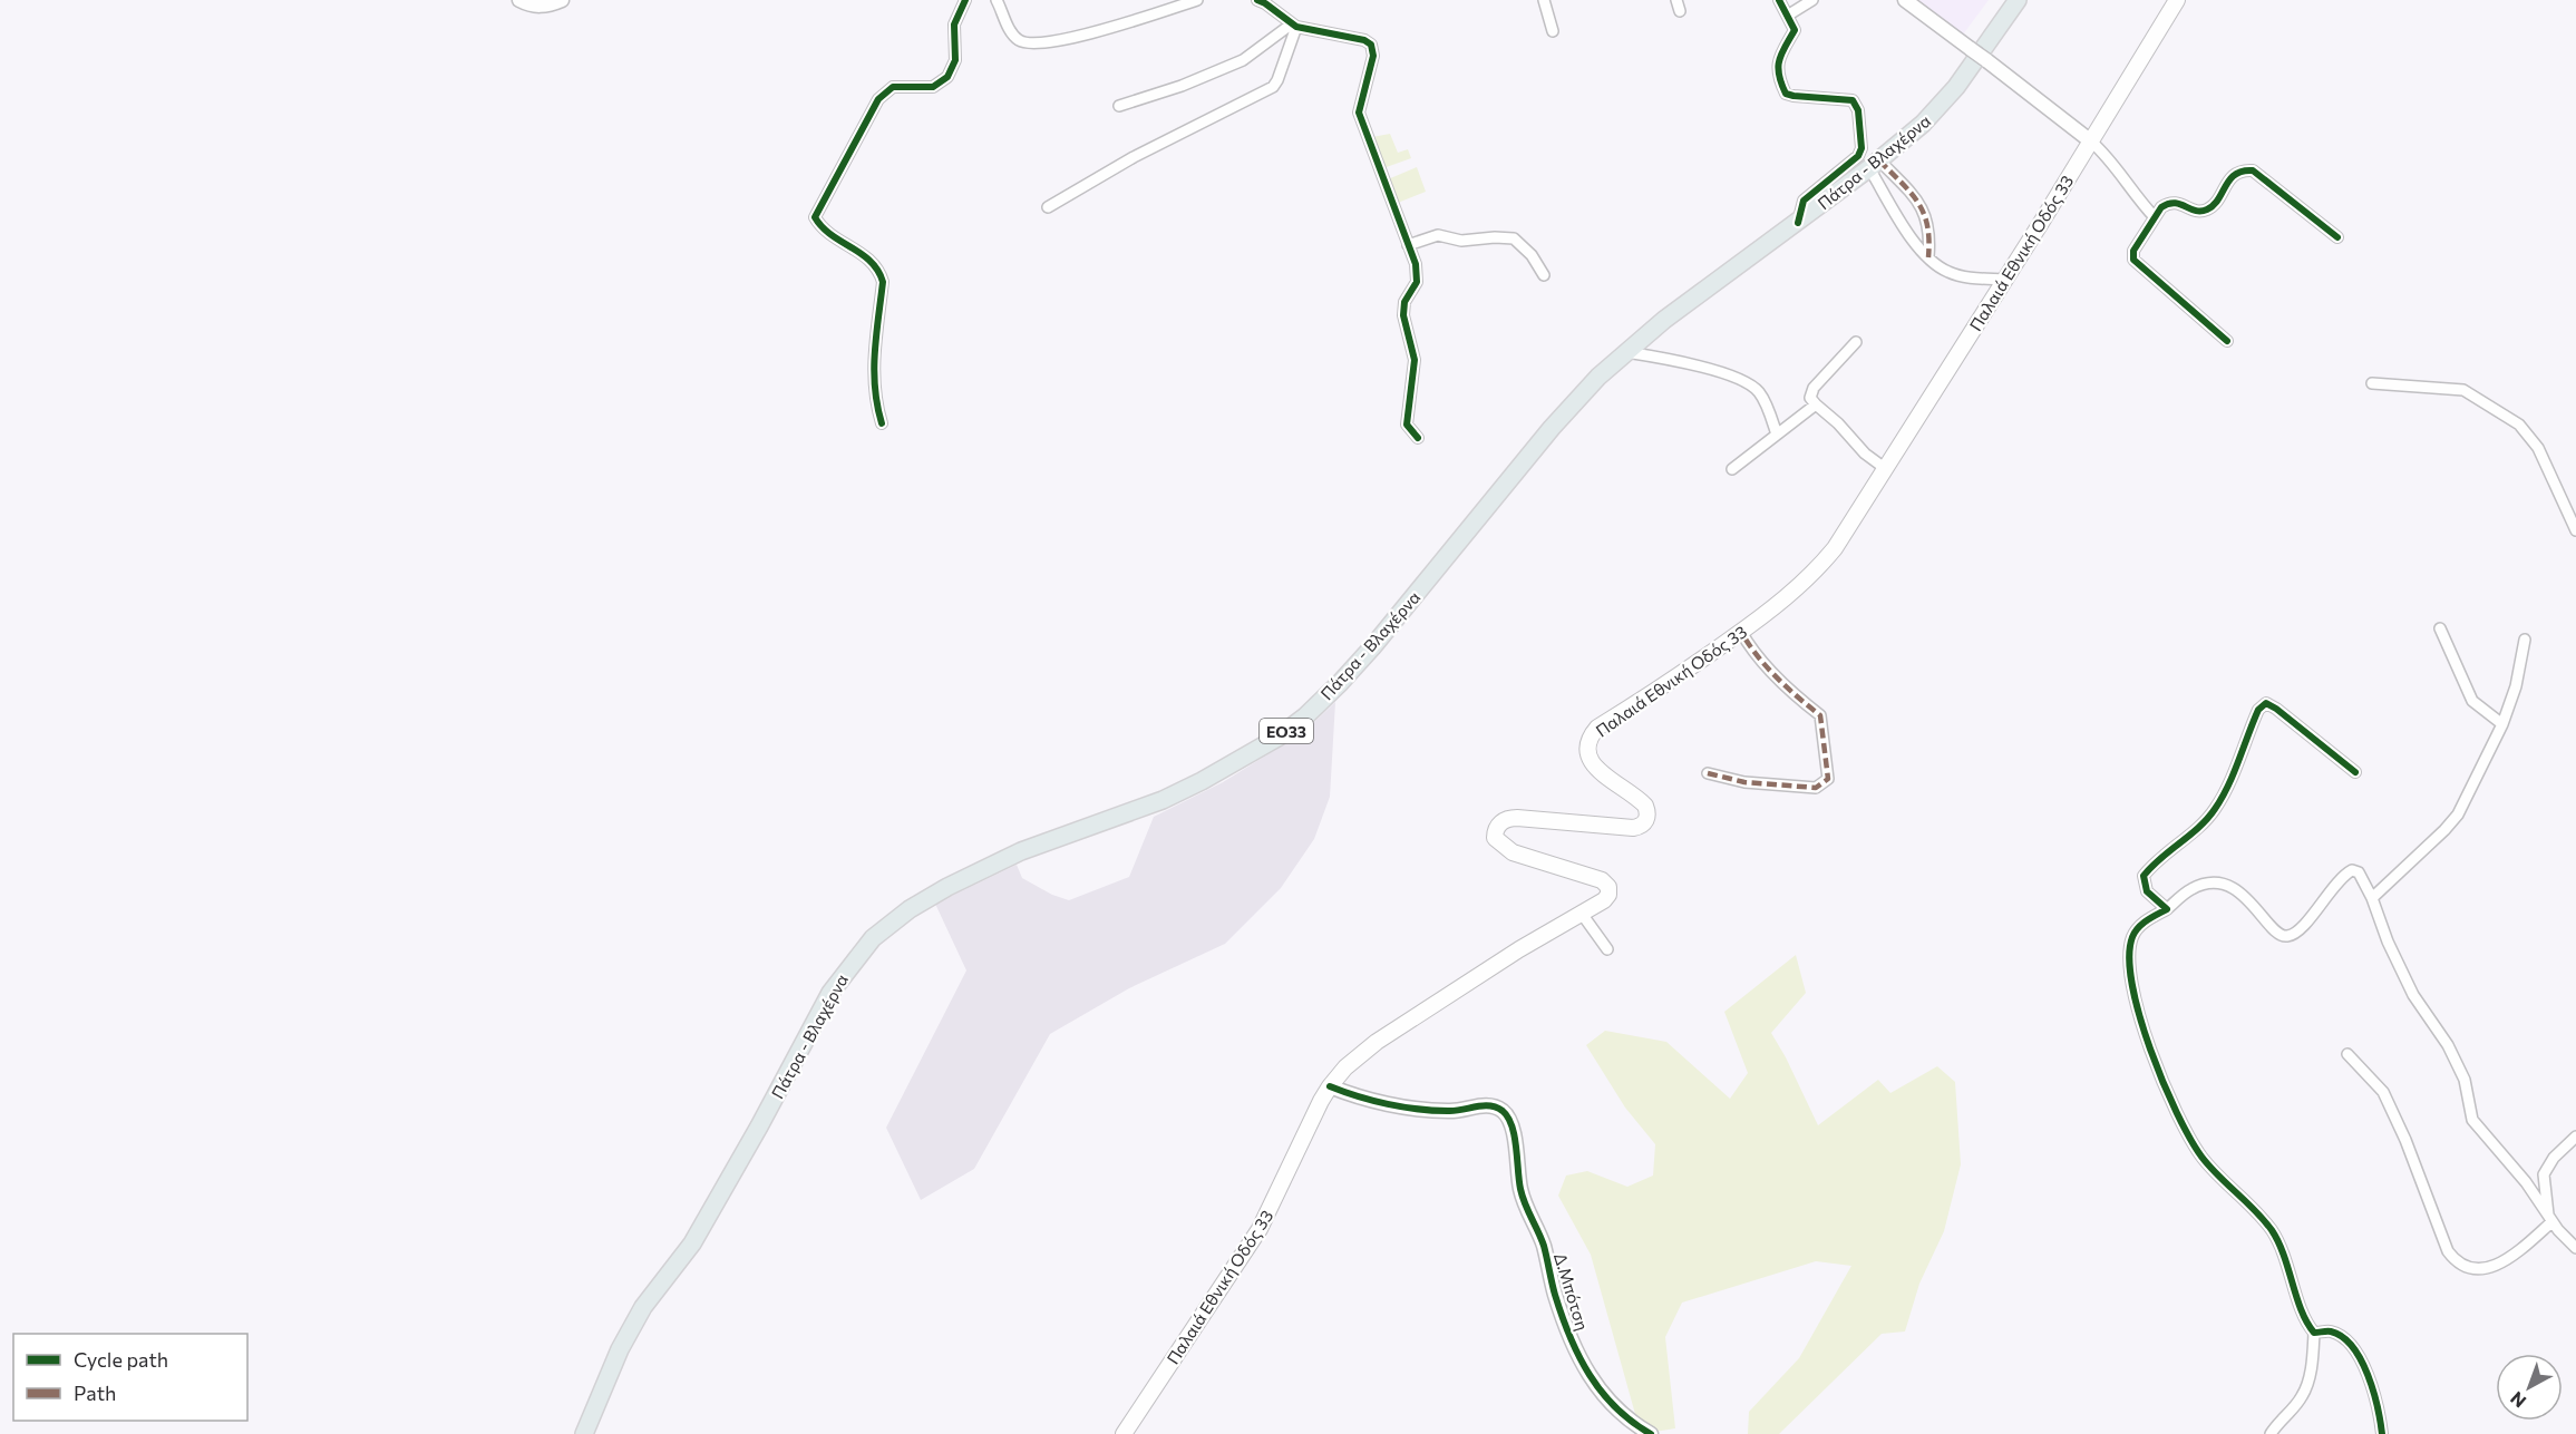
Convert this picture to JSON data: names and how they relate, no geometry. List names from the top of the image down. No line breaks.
{"streets":{"main road":["Πάτρα - Βλαχέρνα","Παλαιά Εθνική Οδός 33","ΕΟ33"],"street":["Δ.Μπότση"]},"crossings":[["Παλαιά Εθνική Οδός 33","Δ.Μπότση"]],"legend":["Cycle path","Path"],"north":"bottom left"}
